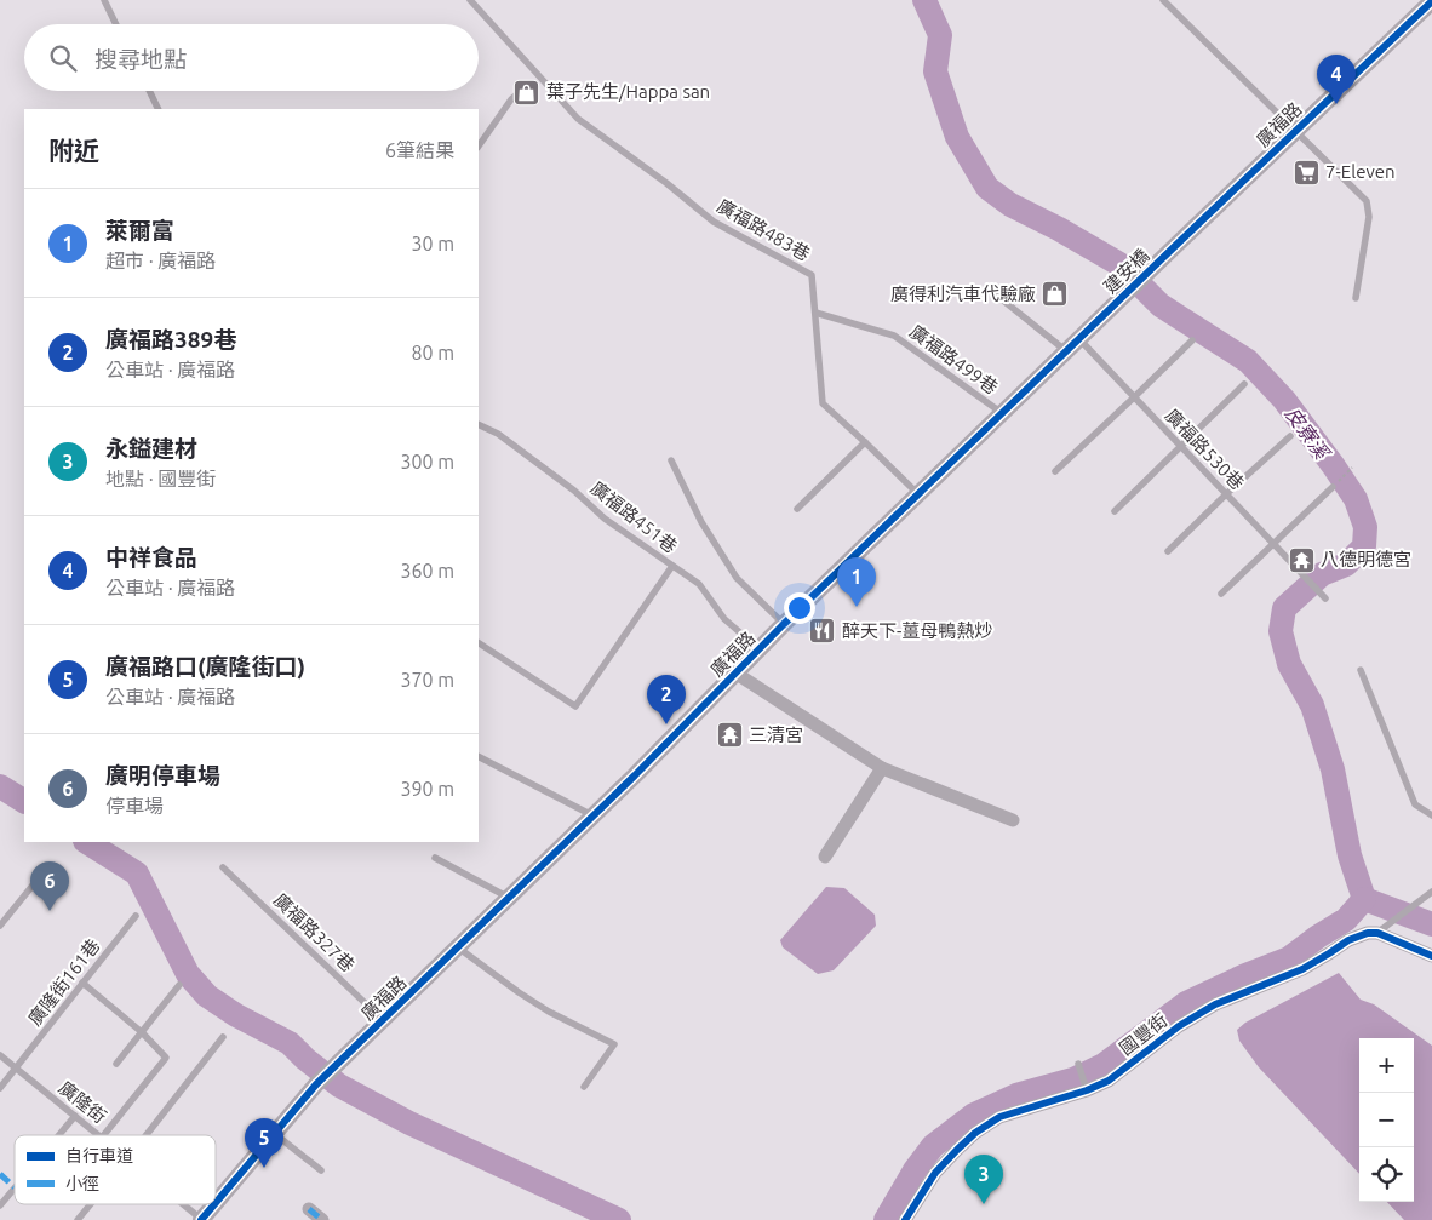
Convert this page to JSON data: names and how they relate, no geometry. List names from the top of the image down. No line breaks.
{"streets":{"street":["廣福路","建安橋","國豐街"],"lane":["廣福路483巷","廣福路499巷","廣福路530巷","廣福路451巷","廣福路327巷","廣隆街161巷","廣隆街"]},"crossings":[["廣福路","廣福路483巷"],["廣福路","建安橋"],["廣福路","廣福路499巷"],["廣福路","廣福路530巷"],["廣福路","廣福路451巷"],["廣福路","廣福路327巷"],["廣福路483巷","廣福路499巷"],["廣隆街161巷","廣隆街"]],"water":["皮寮溪"],"places":{"shop":["葉子先生/Happa san","廣得利汽車代驗廠"],"supermarket":["7-Eleven"],"temple":["八德明德宮","三清宮"],"restaurant":["醉天下-薑母鴨熱炒"]},"legend":["自行車道","小徑"],"page":{"search":"搜尋地點","pins":["4","1","2","6","5","3"],"heading":["附近","6筆結果"],"list":[{"mark":"1","name":"萊爾富","note":"超市 · 廣福路","value":"30 m"},{"mark":"2","name":"廣福路389巷","note":"公車站 · 廣福路","value":"80 m"},{"mark":"3","name":"永鎰建材","note":"地點 · 國豐街","value":"300 m"},{"mark":"4","name":"中祥食品","note":"公車站 · 廣福路","value":"360 m"},{"mark":"5","name":"廣福路口(廣隆街口)","note":"公車站 · 廣福路","value":"370 m"},{"mark":"6","name":"廣明停車場","note":"停車場","value":"390 m"}],"map_buttons":["+","−"]}}
